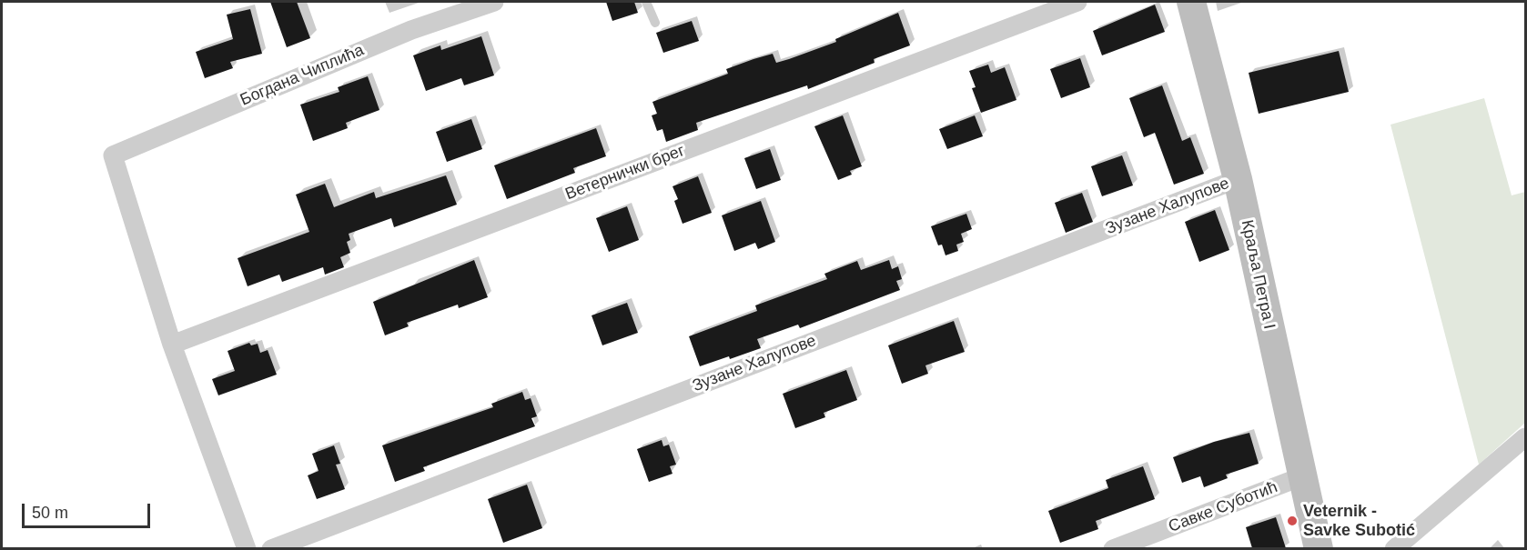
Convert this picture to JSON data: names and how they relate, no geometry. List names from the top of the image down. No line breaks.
{"streets":{"street":["Богдана Чиплића","Ветернички брег","Зузане Халупове","Краља Петра I","Савке Суботић"]},"crossings":[["Богдана Чиплића","Ветернички брег"],["Зузане Халупове","Краља Петра I"],["Краља Петра I","Савке Суботић"]],"places":["Veternik - Savke Subotić"],"scale_bar":"50 m"}
